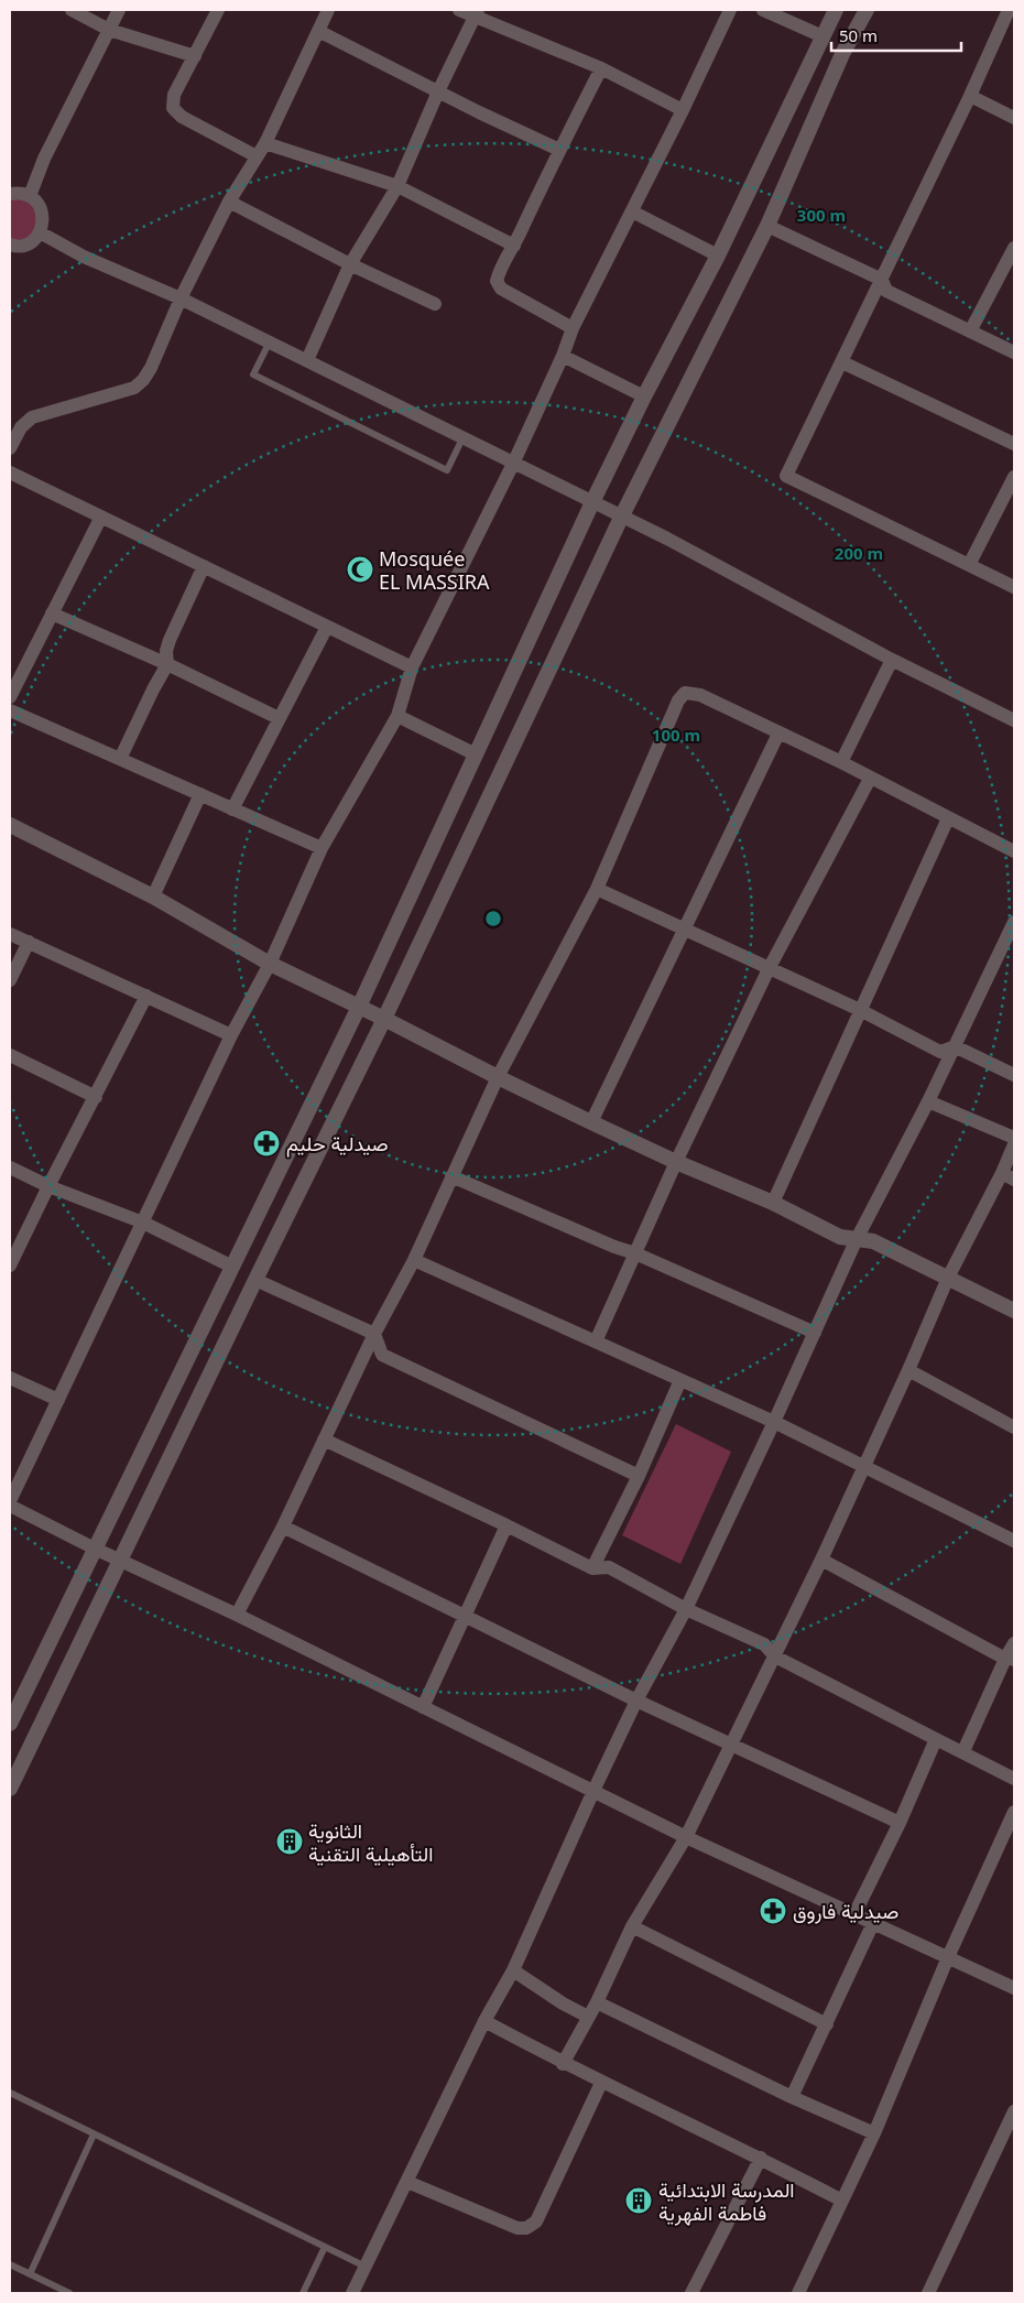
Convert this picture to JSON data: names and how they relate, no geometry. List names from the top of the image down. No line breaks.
{"places":{"mosque":["Mosquée EL MASSIRA"],"pharmacy":["صيدلية حليم","صيدلية فاروق"],"building":["الثانوية التأهيلية التقنية","المدرسة الابتدائية فاطمة الفهرية"]},"scale_bar":"50 m","rings":["300 m","200 m","100 m"]}
